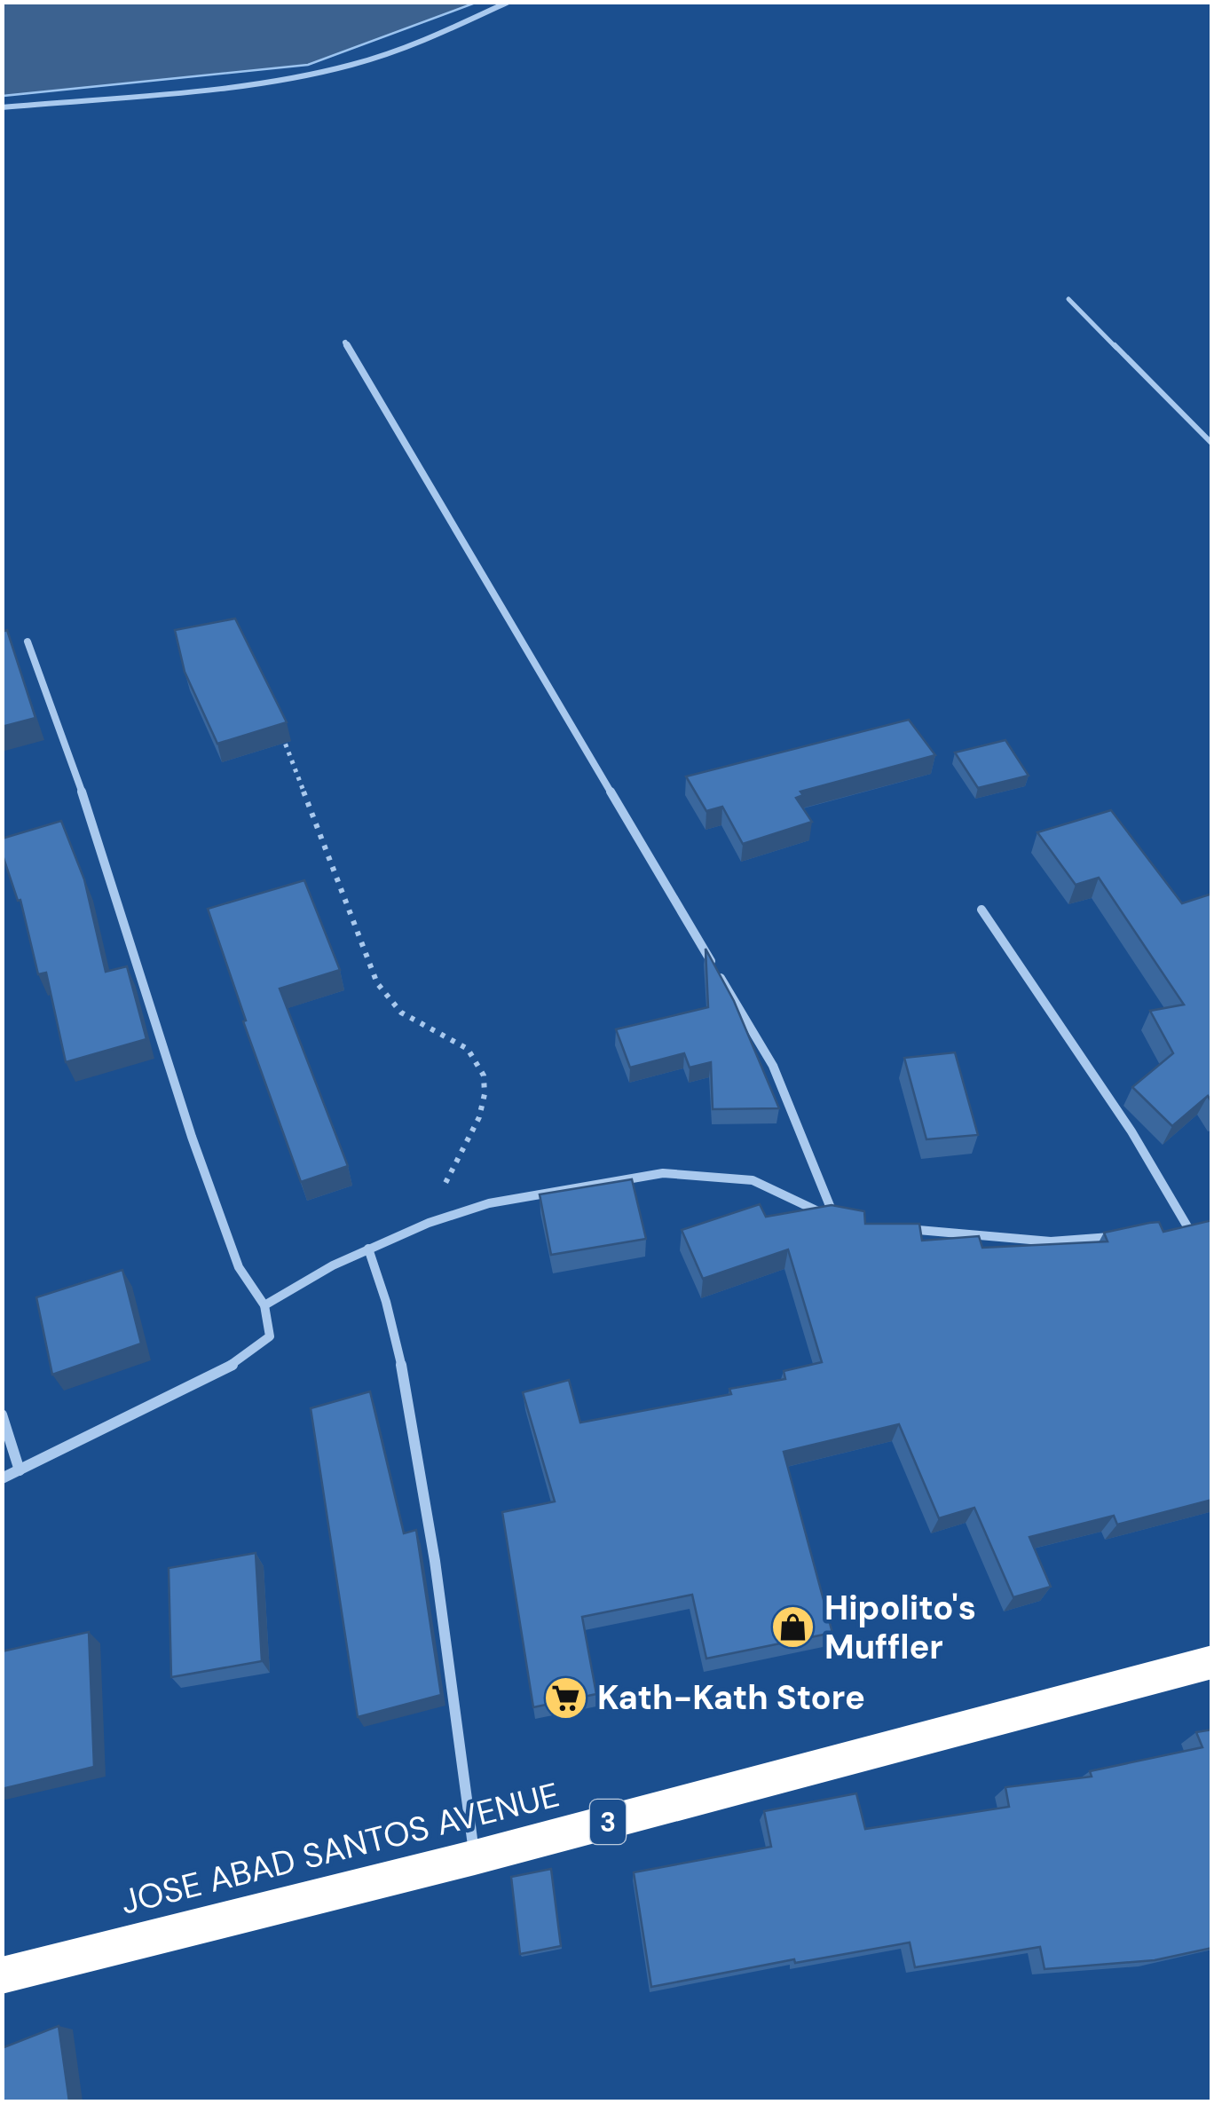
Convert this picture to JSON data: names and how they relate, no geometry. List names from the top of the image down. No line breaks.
{"streets":{"highway":["3","JOSE ABAD SANTOS AVENUE"]},"places":{"shop":["Hipolito's Muffler"],"supermarket":["Kath-Kath Store"]}}
